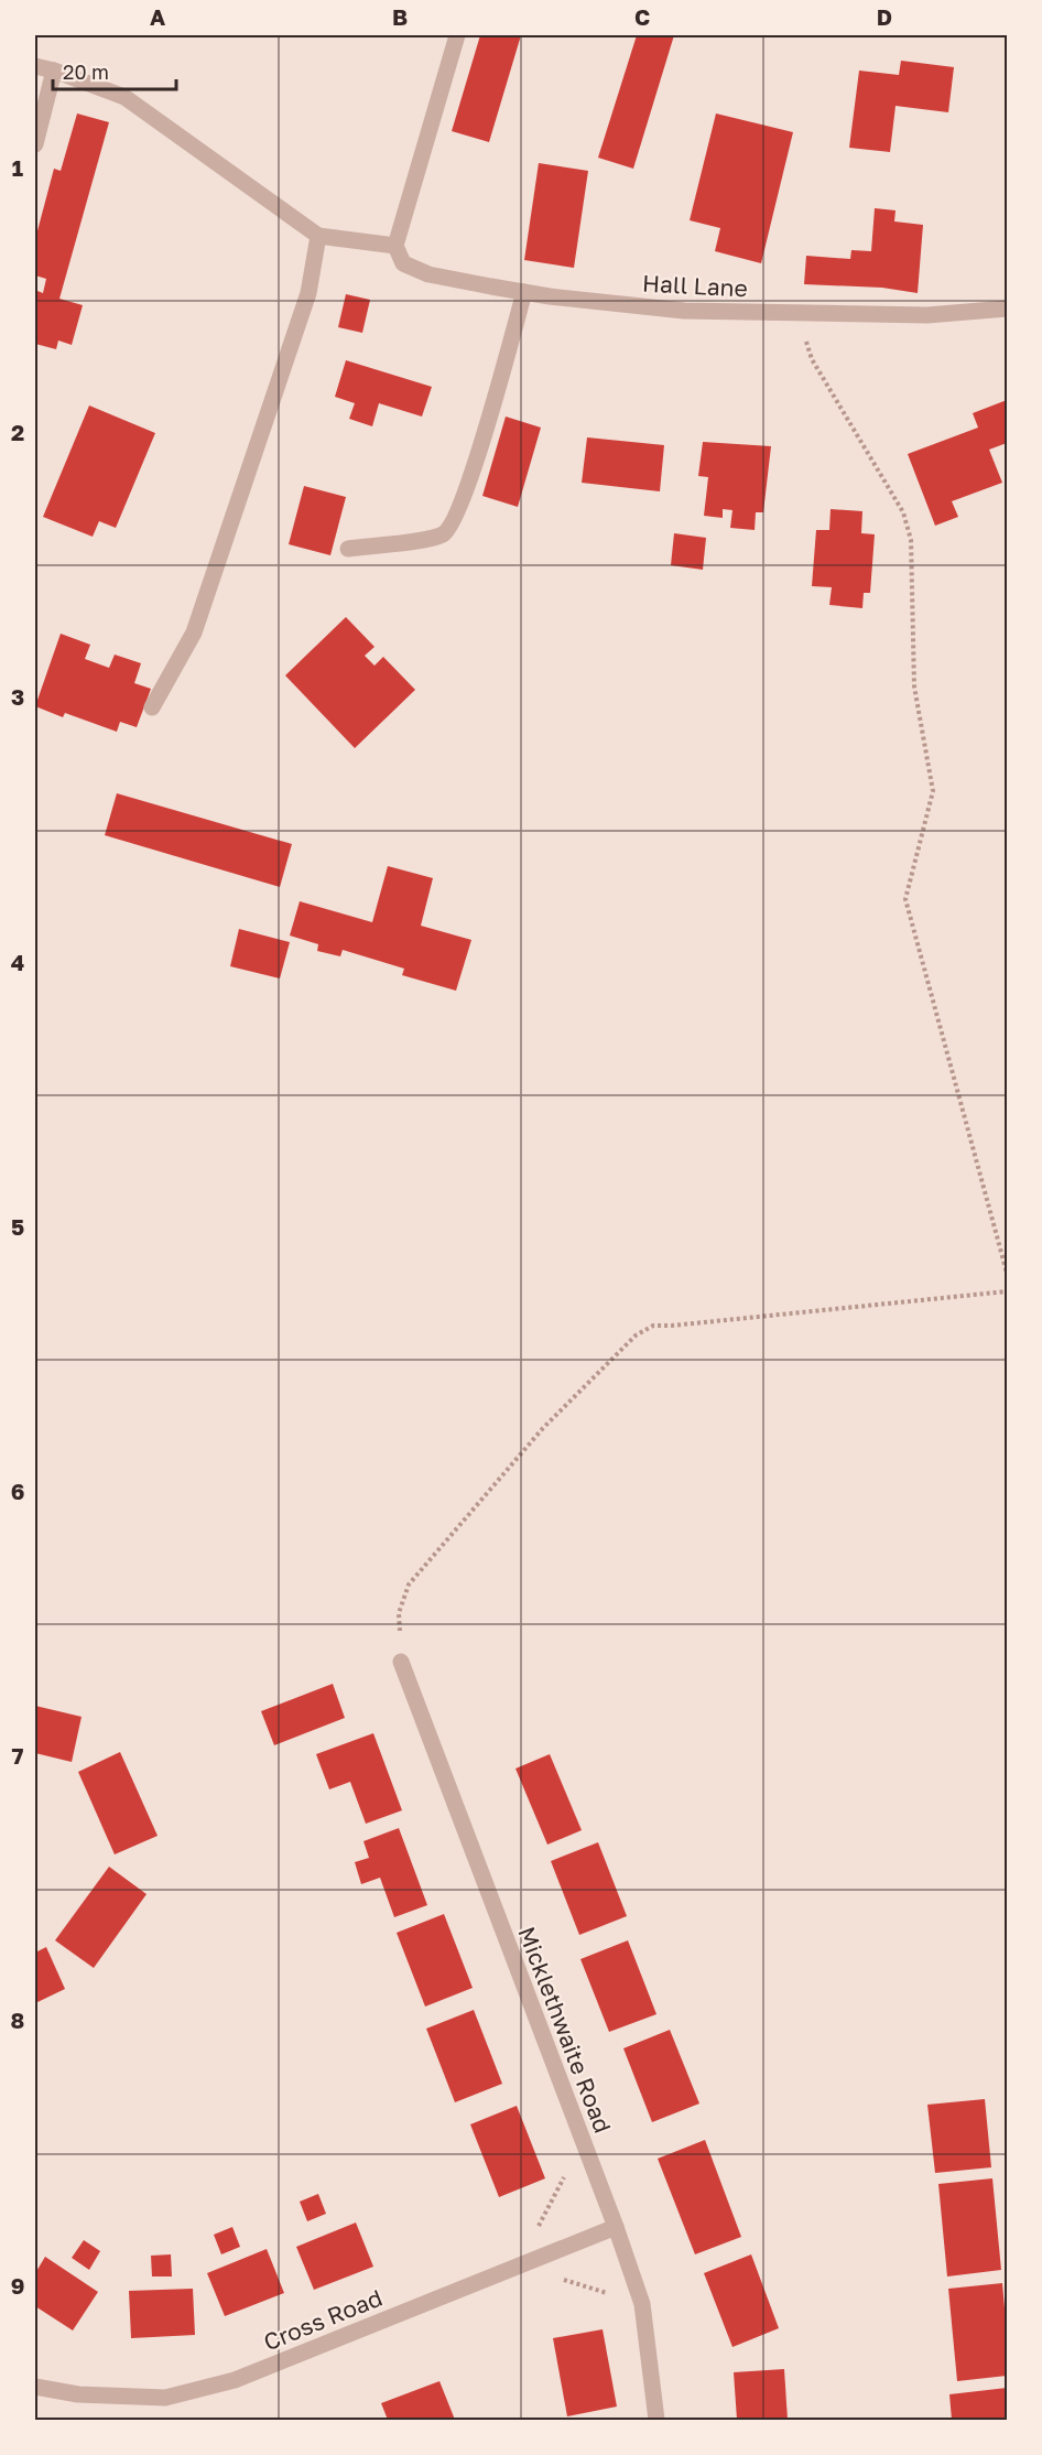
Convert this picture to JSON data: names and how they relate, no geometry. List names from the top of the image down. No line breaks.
{"streets":{"street":["Hall Lane","Micklethwaite Road","Cross Road"]},"crossings":[["Micklethwaite Road","Cross Road"]],"scale_bar":"20 m","grid":{"columns":["A","B","C","D"],"rows":["1","2","3","4","5","6","7","8","9"]}}
